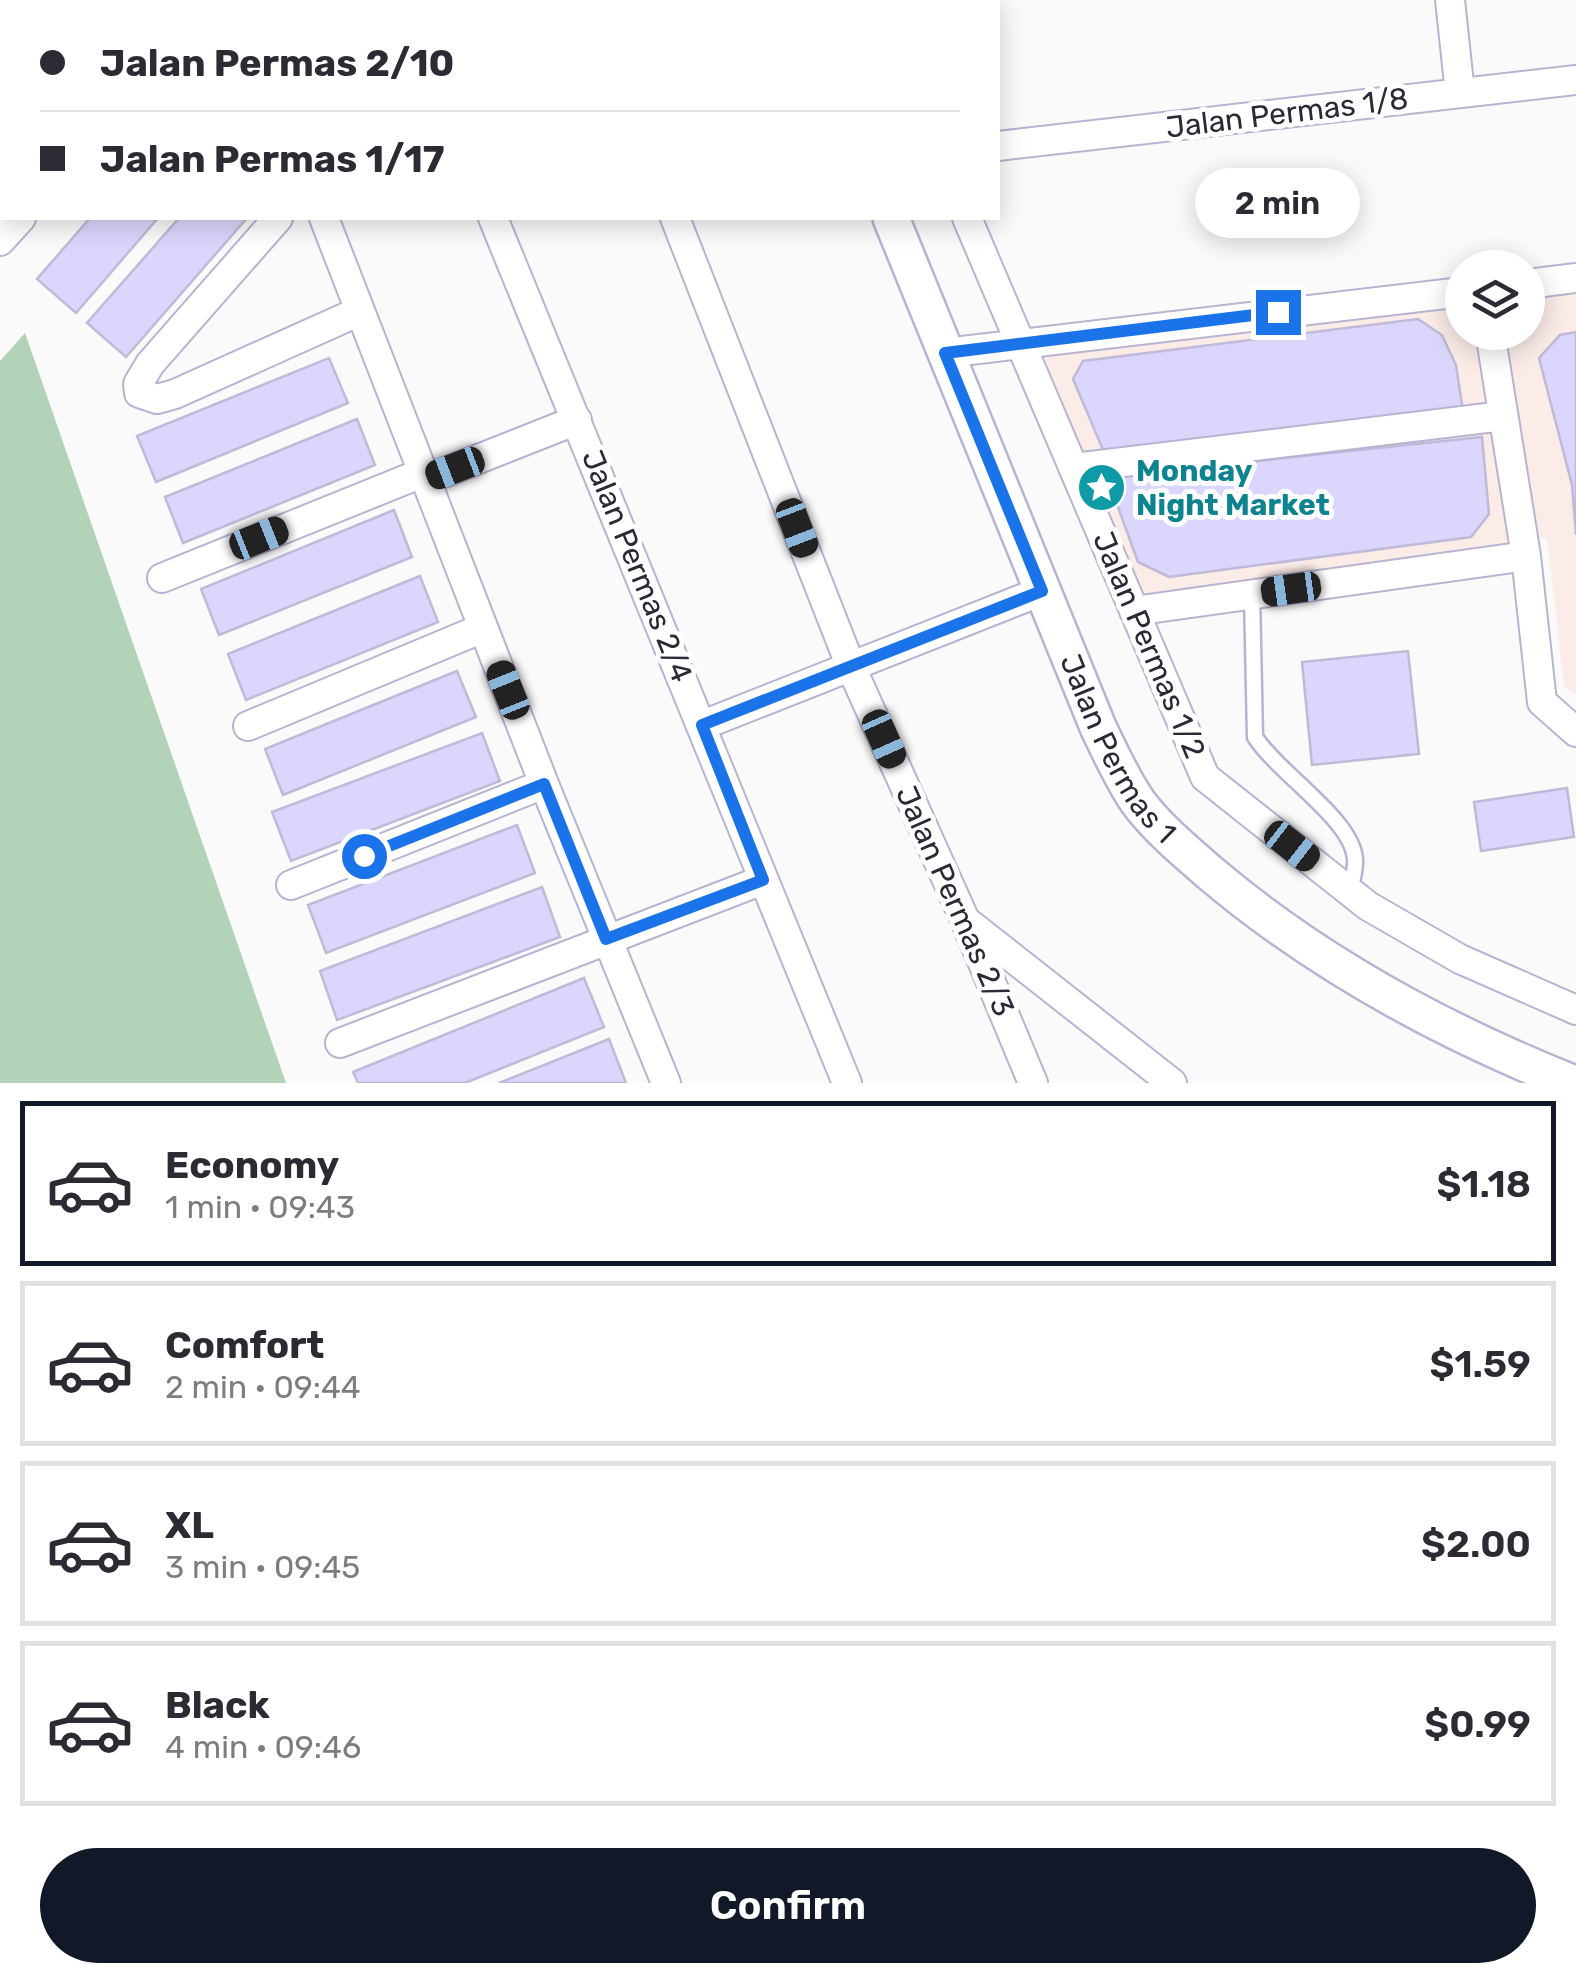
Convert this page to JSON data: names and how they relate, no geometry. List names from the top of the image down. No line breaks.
{"streets":{"street":["Jalan Permas 1/8","Jalan Permas 2/4","Jalan Permas 1/2","Jalan Permas 1","Jalan Permas 2/3"]},"places":{"place":["Monday Night Market"]},"page":{"banner":["Jalan Permas 2/10","Jalan Permas 1/17"],"bubble":"2 min","list":[{"name":"Economy","note":"1 min · 09:43","value":"$1.18"},{"name":"Comfort","note":"2 min · 09:44","value":"$1.59"},{"name":"XL","note":"3 min · 09:45","value":"$2.00"},{"name":"Black","note":"4 min · 09:46","value":"$0.99"}],"buttons":"Confirm"}}
